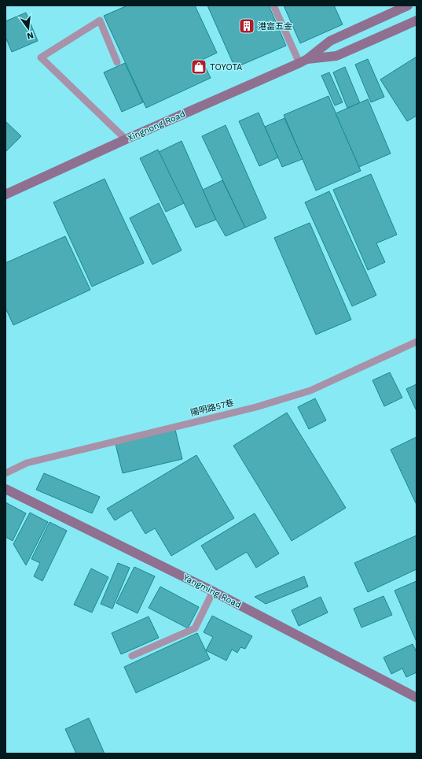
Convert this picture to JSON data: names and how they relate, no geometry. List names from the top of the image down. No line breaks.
{"streets":{"main road":["Xingnong Road","Yangming Road"],"lane":["陽明路57巷"]},"places":{"building":["港富五金"],"shop":["TOYOTA"]},"north":"bottom"}
